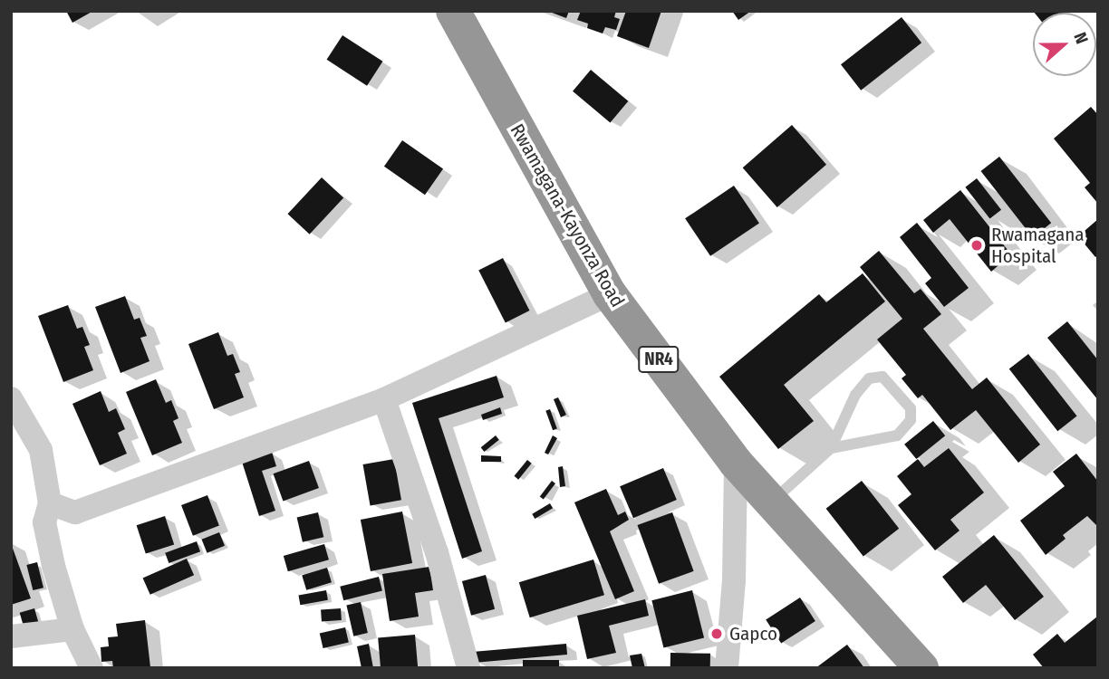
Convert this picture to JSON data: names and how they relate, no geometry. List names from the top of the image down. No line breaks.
{"streets":{"highway":["Rwamagana-Kayonza Road","NR4"]},"places":["Rwamagana Hospital","Gapco"],"north":"right"}
